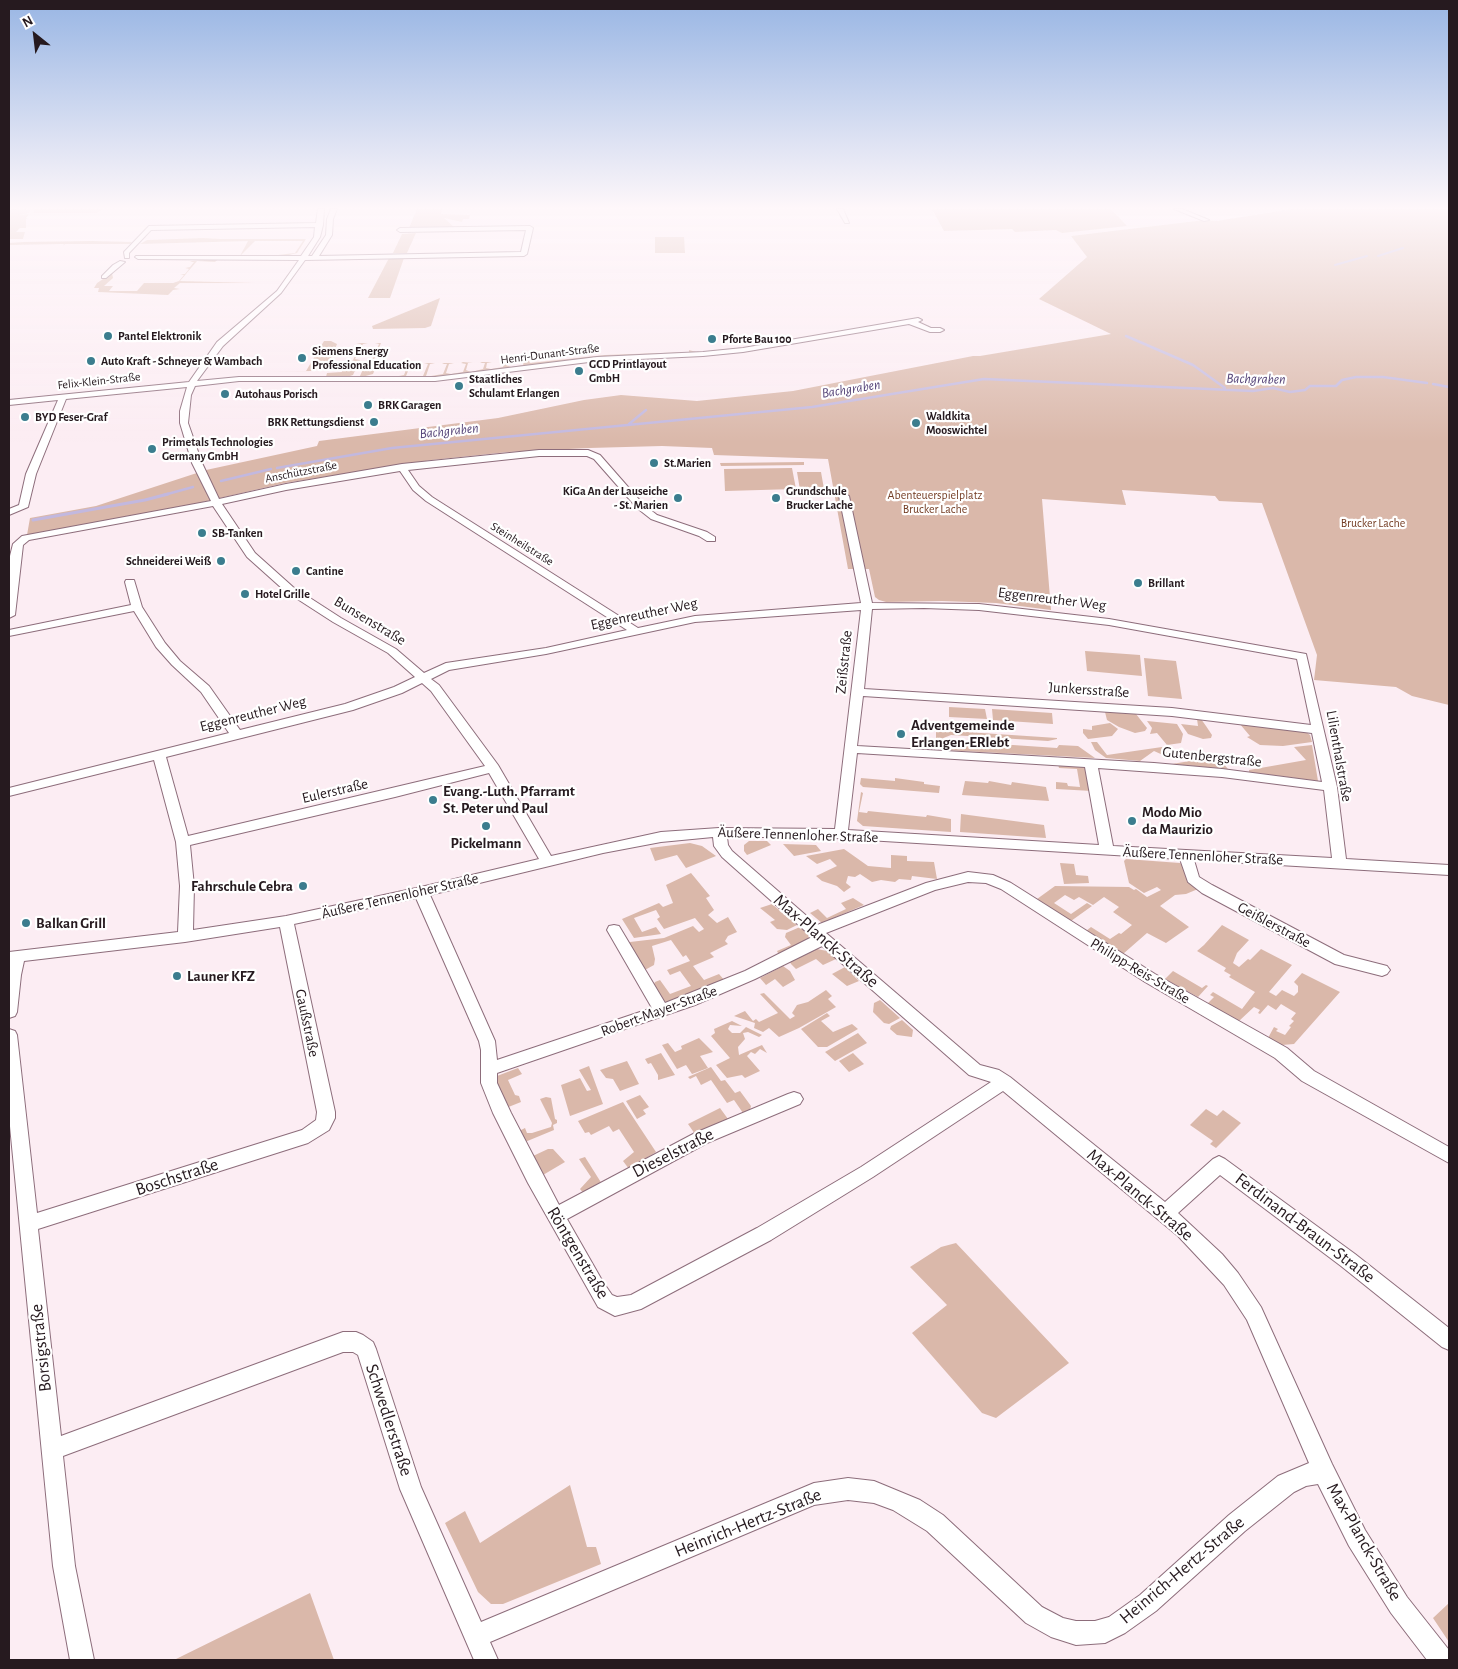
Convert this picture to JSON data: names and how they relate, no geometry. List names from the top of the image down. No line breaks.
{"streets":{"street":["Henri-Dunant-Straße","Felix-Klein-Straße","Anschützstraße","Steinheilstraße","Eggenreuther Weg","Bunsenstraße","Zeißstraße","Junkersstraße","Lilienthalstraße","Gutenbergstraße","Eulerstraße","Äußere Tennenloher Straße","Geißlerstraße","Max-Planck-Straße","Philipp-Reis-Straße","Robert-Mayer-Straße","Gaußstraße","Dieselstraße","Boschstraße","Ferdinand-Braun-Straße","Röntgenstraße","Borsigstraße","Schwedlerstraße","Heinrich-Hertz-Straße"]},"crossings":[["Henri-Dunant-Straße","Felix-Klein-Straße"],["Henri-Dunant-Straße","Bunsenstraße"],["Felix-Klein-Straße","Bunsenstraße"],["Anschützstraße","Steinheilstraße"],["Anschützstraße","Bunsenstraße"],["Steinheilstraße","Eggenreuther Weg"],["Eggenreuther Weg","Bunsenstraße"],["Eggenreuther Weg","Zeißstraße"],["Eggenreuther Weg","Lilienthalstraße"],["Bunsenstraße","Eulerstraße"],["Bunsenstraße","Äußere Tennenloher Straße"],["Zeißstraße","Junkersstraße"],["Zeißstraße","Gutenbergstraße"],["Zeißstraße","Äußere Tennenloher Straße"],["Junkersstraße","Lilienthalstraße"],["Lilienthalstraße","Gutenbergstraße"],["Lilienthalstraße","Äußere Tennenloher Straße"],["Äußere Tennenloher Straße","Geißlerstraße"],["Äußere Tennenloher Straße","Max-Planck-Straße"],["Äußere Tennenloher Straße","Gaußstraße"],["Äußere Tennenloher Straße","Röntgenstraße"],["Max-Planck-Straße","Philipp-Reis-Straße"],["Max-Planck-Straße","Robert-Mayer-Straße"],["Max-Planck-Straße","Ferdinand-Braun-Straße"],["Max-Planck-Straße","Röntgenstraße"],["Max-Planck-Straße","Heinrich-Hertz-Straße"],["Philipp-Reis-Straße","Robert-Mayer-Straße"],["Robert-Mayer-Straße","Röntgenstraße"],["Gaußstraße","Boschstraße"],["Dieselstraße","Röntgenstraße"],["Boschstraße","Borsigstraße"],["Borsigstraße","Schwedlerstraße"],["Schwedlerstraße","Heinrich-Hertz-Straße"]],"water":["Bachgraben"],"parks":["Abenteuerspielplatz Brucker Lache","Brucker Lache"],"places":["Pantel Elektronik","Pforte Bau 100","Siemens Energy Professional Education","Auto Kraft - Schneyer & Wambach","GCD Printlayout GmbH","Staatliches Schulamt Erlangen","Autohaus Porisch","BRK Garagen","BYD Feser-Graf","BRK Rettungsdienst","Waldkita Mooswichtel","Primetals Technologies Germany GmbH","St.Marien","KiGa An der Lauseiche - St. Marien","Grundschule Brucker Lache","SB-Tanken","Schneiderei Weiß","Cantine","Brillant","Hotel Grille","Adventgemeinde Erlangen-ERlebt","Evang.-Luth. Pfarramt St. Peter und Paul","Modo Mio da Maurizio","Pickelmann","Fahrschule Cebra","Balkan Grill","Launer KFZ"],"north":"top left"}
